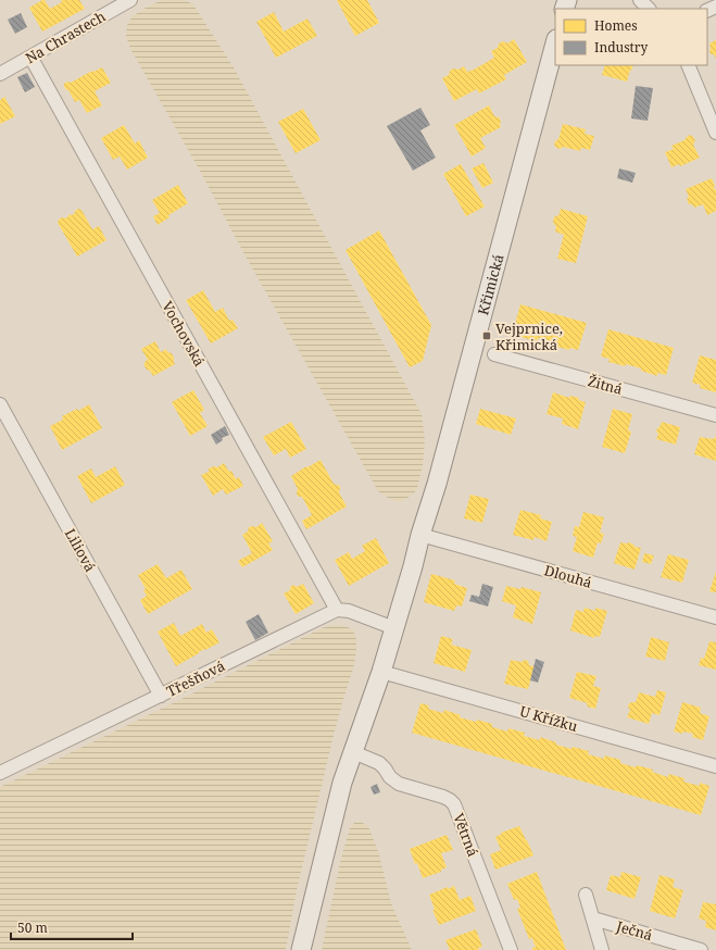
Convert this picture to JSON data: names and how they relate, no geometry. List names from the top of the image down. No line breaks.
{"streets":{"street":["Na Chrastech","Křimická","Vochovská","Žitná","Liliová","Dlouhá","Třešňová","U Křížku","Větrná","Ječná"]},"crossings":[["Na Chrastech","Vochovská"],["Křimická","Dlouhá"],["Křimická","U Křížku"],["Křimická","Větrná"],["Vochovská","Třešňová"],["Liliová","Třešňová"]],"places":{"transit":["Vejprnice, Křimická"]},"legend":["Homes","Industry"],"scale_bar":"50 m"}
